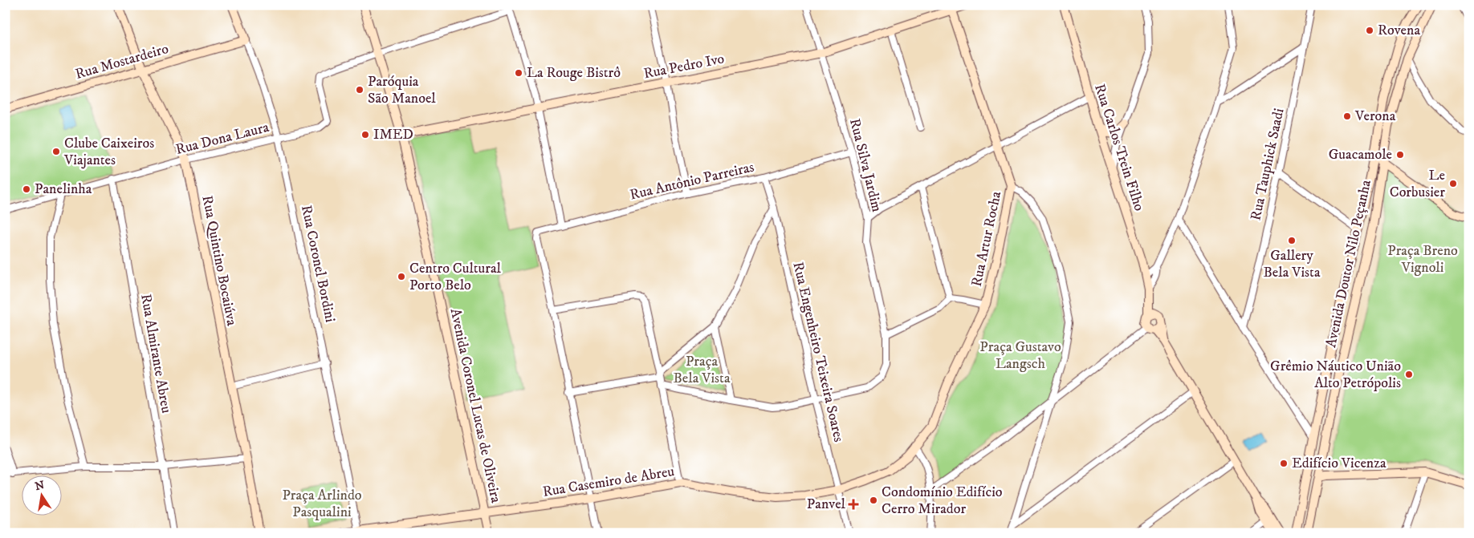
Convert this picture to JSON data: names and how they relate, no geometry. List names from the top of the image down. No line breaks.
{"streets":{"street":["Rua Mostardeiro","Rua Pedro Ivo","Rua Dona Laura","Rua Carlos Trein Filho","Rua Tauphick Saadi","Rua Silva Jardim","Rua Antônio Parreiras","Rua Artur Rocha","Rua Quintino Bocaiúva","Rua Coronel Bordini","Avenida Doutor Nilo Peçanha","Rua Engenheiro Teixeira Soares","Rua Almirante Abreu","Avenida Coronel Lucas de Oliveira","Rua Casemiro de Abreu"]},"crossings":[["Rua Mostardeiro","Rua Quintino Bocaiúva"],["Rua Mostardeiro","Rua Coronel Bordini"],["Rua Pedro Ivo","Rua Silva Jardim"],["Rua Pedro Ivo","Rua Artur Rocha"],["Rua Pedro Ivo","Avenida Coronel Lucas de Oliveira"],["Rua Dona Laura","Rua Quintino Bocaiúva"],["Rua Dona Laura","Rua Coronel Bordini"],["Rua Dona Laura","Rua Almirante Abreu"],["Rua Dona Laura","Avenida Coronel Lucas de Oliveira"],["Rua Silva Jardim","Rua Antônio Parreiras"],["Rua Silva Jardim","Rua Engenheiro Teixeira Soares"],["Rua Antônio Parreiras","Rua Engenheiro Teixeira Soares"],["Rua Artur Rocha","Rua Casemiro de Abreu"],["Rua Coronel Bordini","Rua Casemiro de Abreu"],["Rua Engenheiro Teixeira Soares","Rua Casemiro de Abreu"],["Avenida Coronel Lucas de Oliveira","Rua Casemiro de Abreu"]],"parks":["Praça Breno Vignoli","Praça Gustavo Langsch","Praça Bela Vista","Praça Arlindo Pasqualini"],"places":{"other":["Rovena","La Rouge Bistrô","Paróquia São Manoel","Verona","IMED","Clube Caixeiros Viajantes","Guacamole","Le Corbusier","Panelinha","Gallery Bela Vista","Centro Cultural Porto Belo","Grêmio Náutico União Alto Petrópolis","Edifício Vicenza","Condomínio Edifício Cerro Mirador"],"health":["Panvel"]},"north":"top"}
